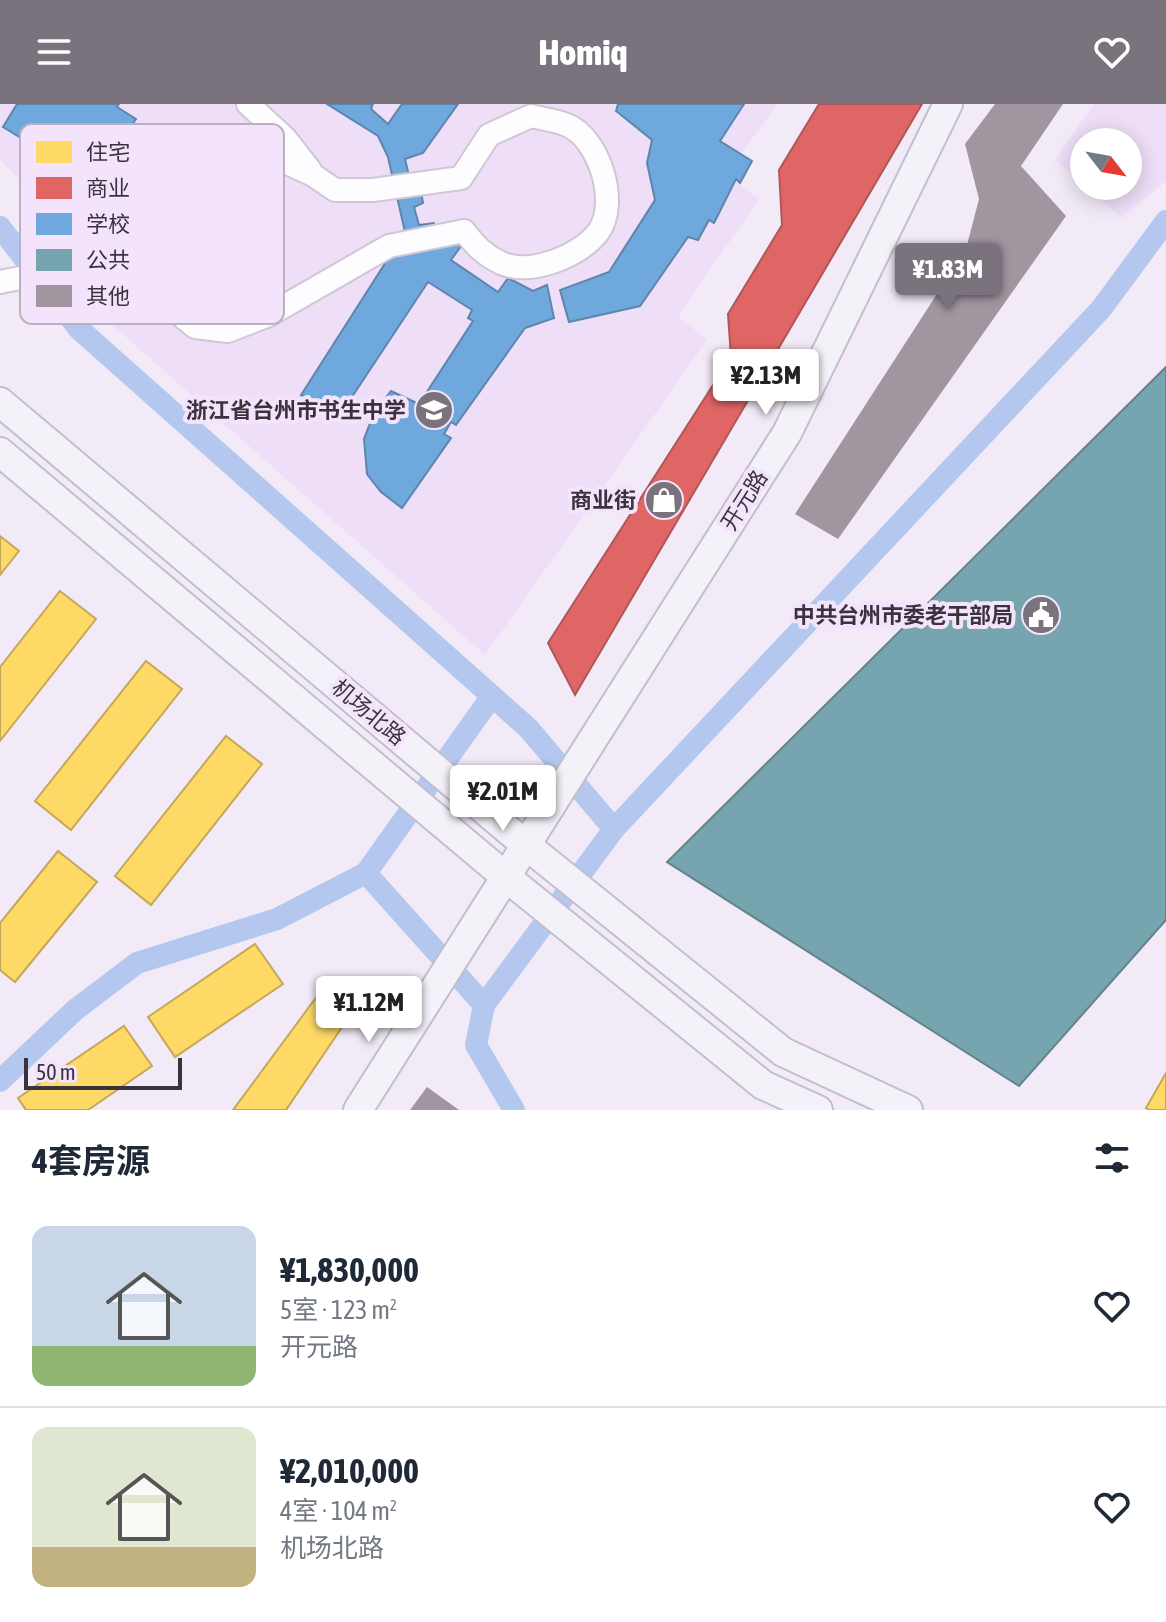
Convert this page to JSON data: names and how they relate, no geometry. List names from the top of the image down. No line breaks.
{"streets":{"main road":["开元路","机场北路"]},"crossings":[["开元路","机场北路"]],"places":{"school or university":["浙江省台州市书生中学"],"shop":["商业街"],"public building":["中共台州市委老干部局"]},"legend":["住宅","商业","学校","公共","其他"],"scale_bar":"50 m","north":"bottom right","page":{"header":"Homiq","price":["¥1.83M","¥2.13M","¥2.01M","¥1.12M"],"scale":"50 m","heading":"4套房源","list":[{"name":"¥1,830,000","note":"5室 · 123 m² · 开元路"},{"name":"¥2,010,000","note":"4室 · 104 m² · 机场北路"}]}}
